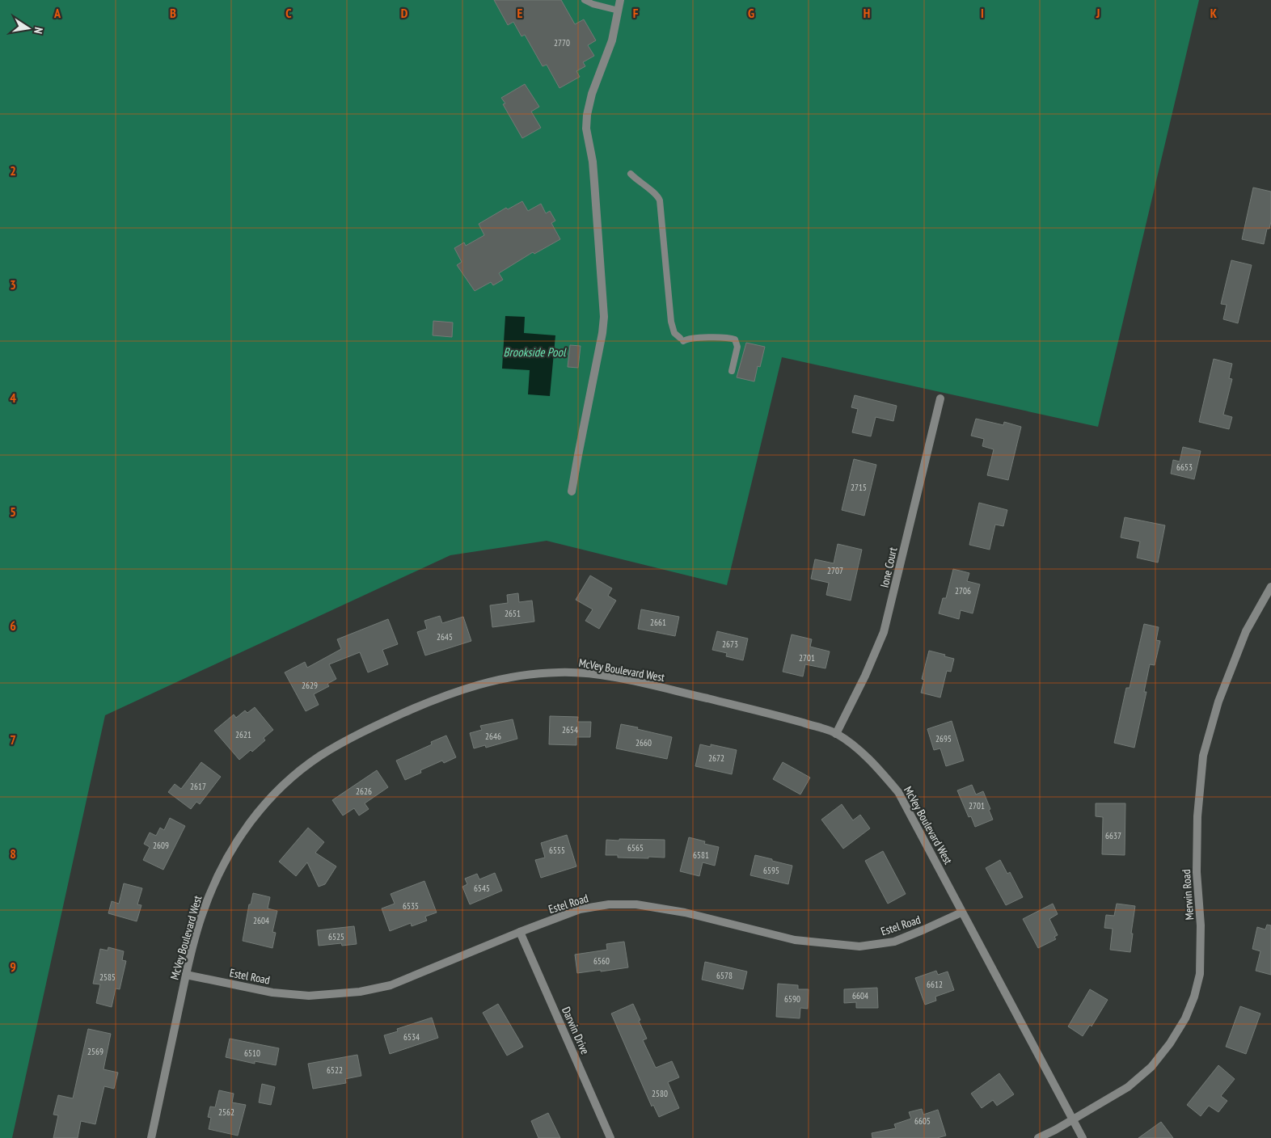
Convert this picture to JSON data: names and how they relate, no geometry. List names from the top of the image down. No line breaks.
{"streets":{"street":["Ione Court","McVey Boulevard West","Merwin Road","Estel Road","Darwin Drive"]},"crossings":[["Ione Court","McVey Boulevard West"],["McVey Boulevard West","Merwin Road"],["McVey Boulevard West","Estel Road"],["Estel Road","Darwin Drive"]],"water":["Brookside Pool"],"house_numbers":["2770","6653","2715","2707","2706","2651","2661","2645","2673","2701","2629","2654","2621","2646","2695","2660","2672","2617","2626","2701","6637","2609","6565","6555","6581","6595","6545","6535","2604","6525","6560","6578","2585","6612","6604","6590","6534","2569","6510","6522","2580","2562","6605"],"north":"right","grid":{"columns":["A","B","C","D","E","F","G","H","I","J","K"],"rows":["2","3","4","5","6","7","8","9"]}}
